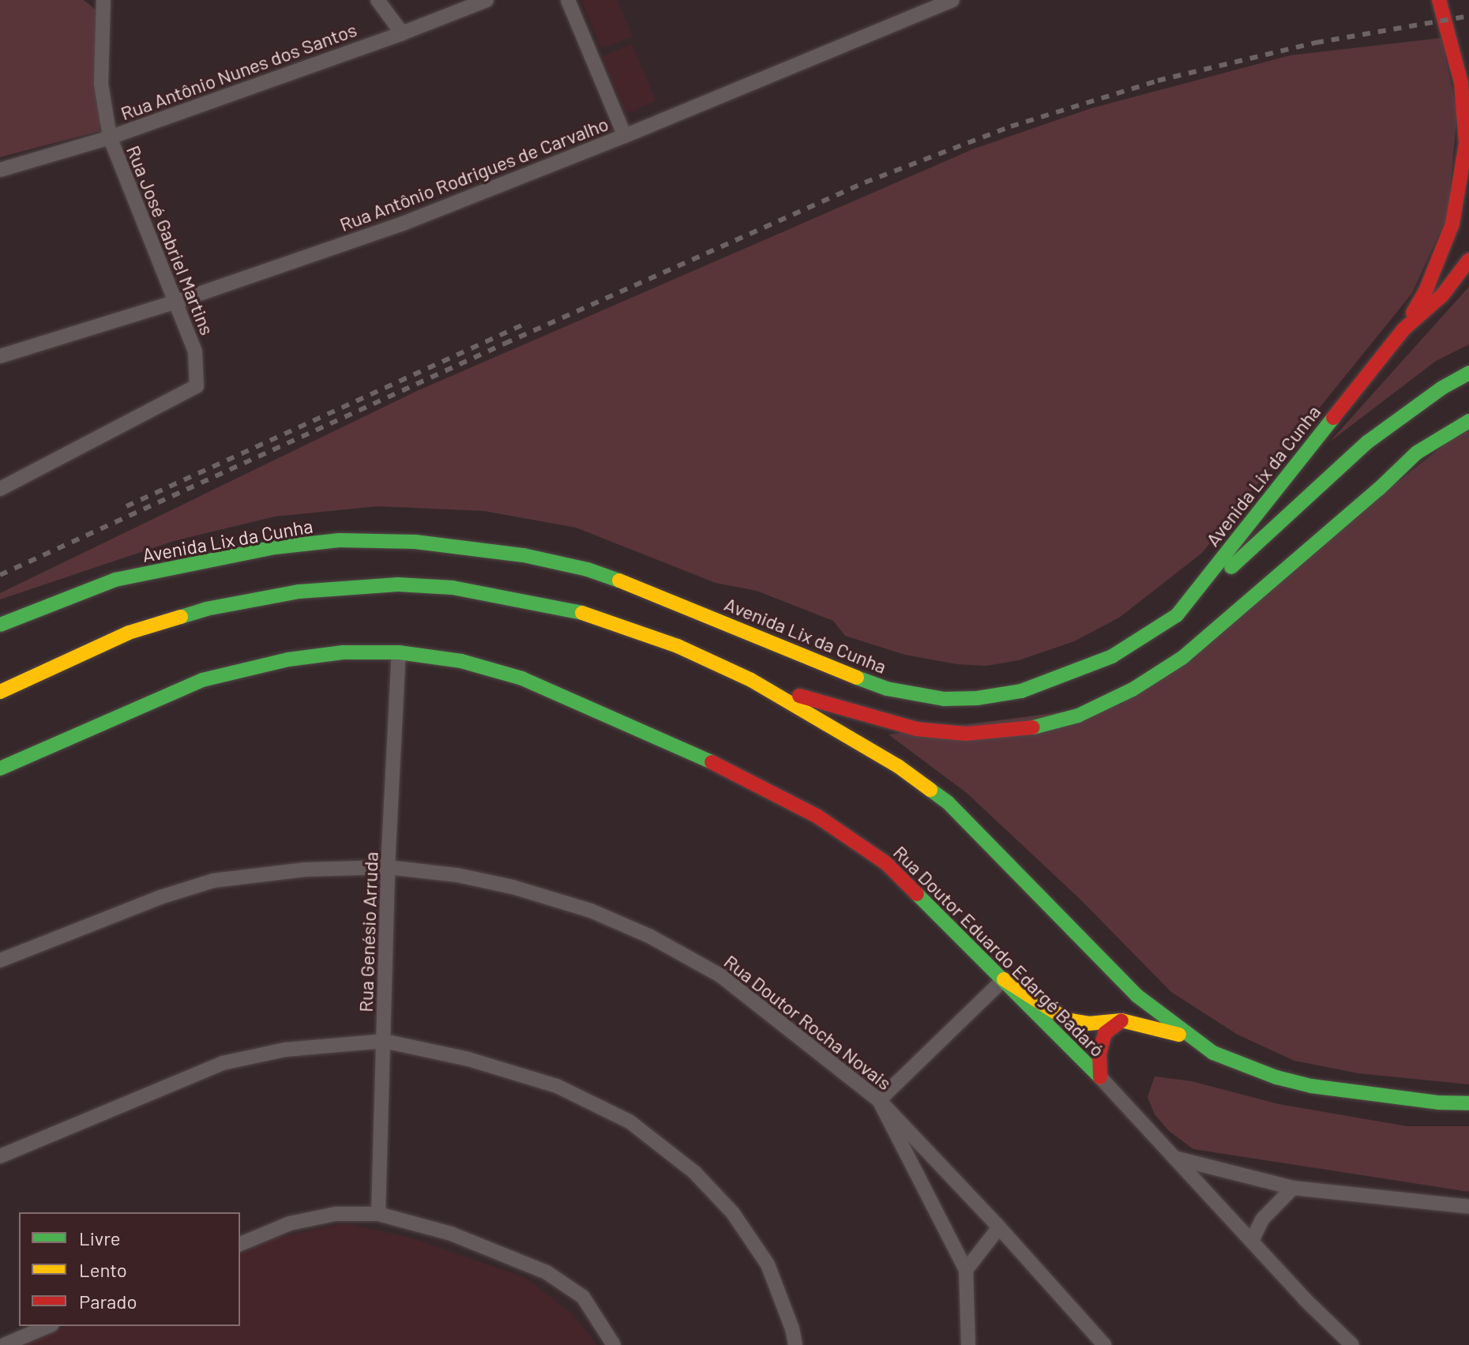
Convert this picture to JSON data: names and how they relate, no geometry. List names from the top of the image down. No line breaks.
{"streets":{"main road":["Avenida Lix da Cunha","Rua Doutor Eduardo Edargé Badaró"],"street":["Rua Antônio Nunes dos Santos","Rua Antônio Rodrigues de Carvalho","Rua José Gabriel Martins","Rua Genésio Arruda","Rua Doutor Rocha Novais"]},"crossings":[["Rua Antônio Nunes dos Santos","Rua José Gabriel Martins"],["Rua Antônio Rodrigues de Carvalho","Rua José Gabriel Martins"],["Rua Genésio Arruda","Rua Doutor Eduardo Edargé Badaró"],["Rua Genésio Arruda","Rua Doutor Rocha Novais"]],"legend":["Livre","Lento","Parado"]}
